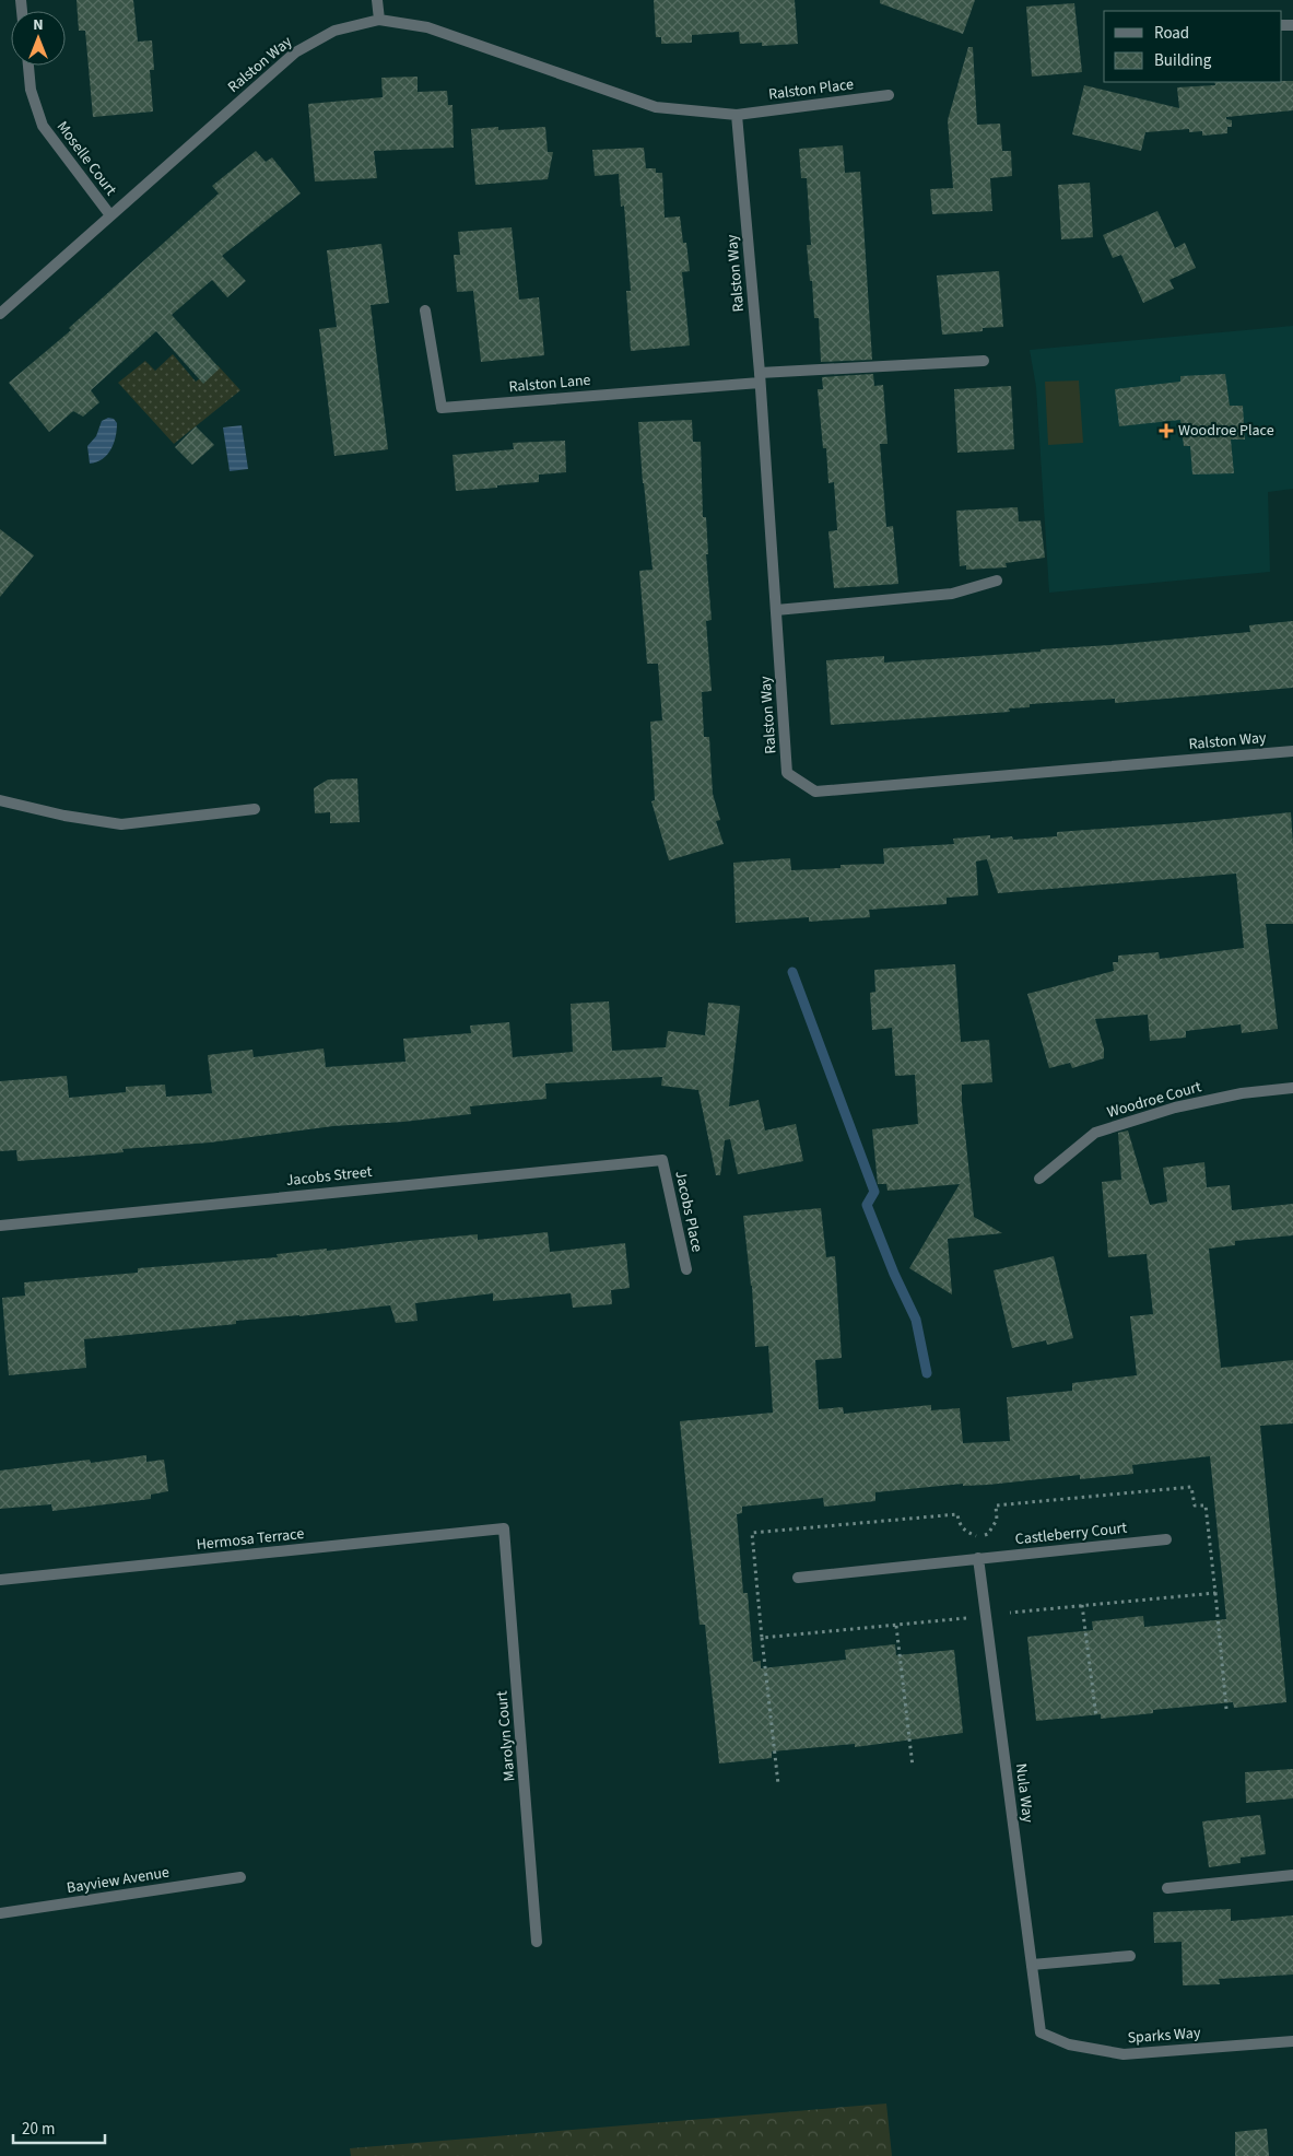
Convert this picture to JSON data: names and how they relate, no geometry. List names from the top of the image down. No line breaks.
{"streets":{"street":["Ralston Way","Ralston Place","Moselle Court","Ralston Lane","Woodroe Court","Jacobs Street","Jacobs Place","Castleberry Court","Hermosa Terrace","Marolyn Court","Nula Way","Bayview Avenue","Sparks Way"]},"crossings":[["Ralston Way","Ralston Place"],["Ralston Way","Moselle Court"],["Ralston Way","Ralston Lane"],["Jacobs Street","Jacobs Place"],["Castleberry Court","Nula Way"],["Hermosa Terrace","Marolyn Court"],["Nula Way","Sparks Way"]],"places":{"health":["Woodroe Place"]},"legend":["Road","Building"],"scale_bar":"20 m","north":"top"}
